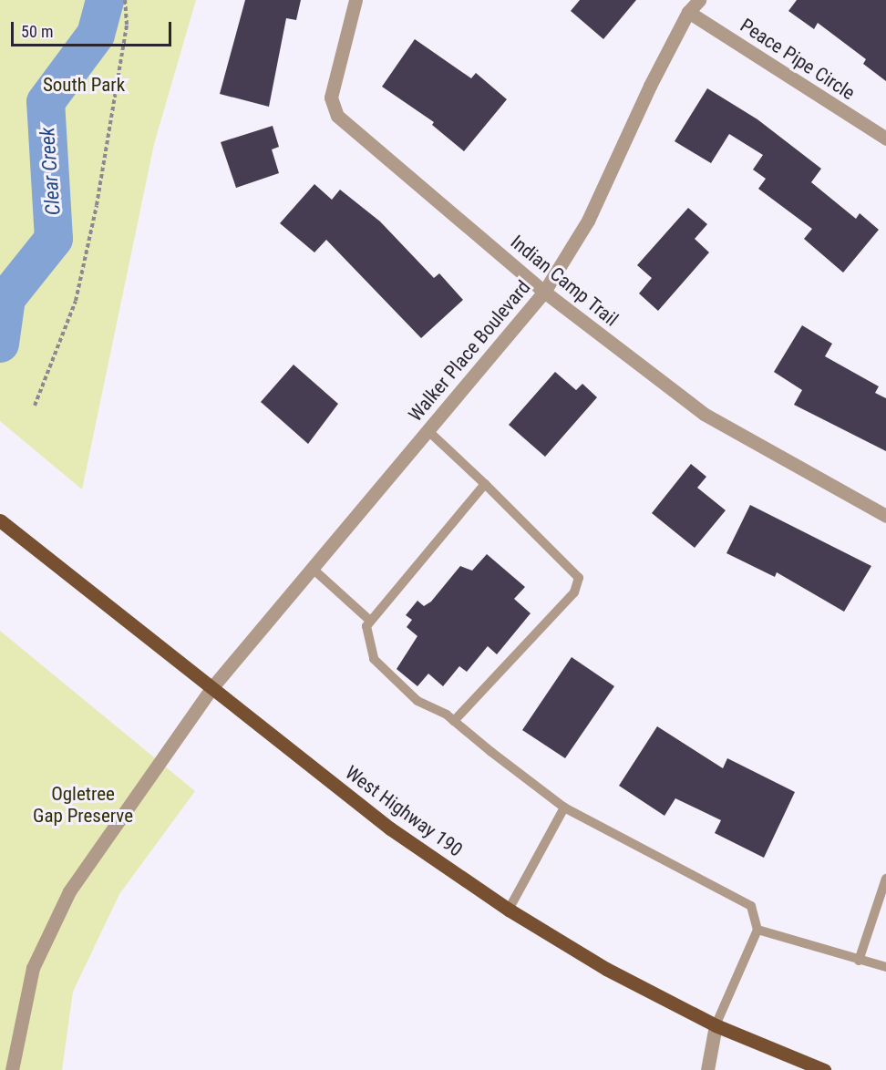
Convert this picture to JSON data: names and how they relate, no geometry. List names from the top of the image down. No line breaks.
{"streets":{"main road":["West Highway 190"],"street":["Peace Pipe Circle","Indian Camp Trail","Walker Place Boulevard"]},"crossings":[["Peace Pipe Circle","Walker Place Boulevard"],["Indian Camp Trail","Walker Place Boulevard"],["Walker Place Boulevard","West Highway 190"]],"water":["Clear Creek"],"parks":["South Park","Ogletree Gap Preserve"],"scale_bar":"50 m"}
